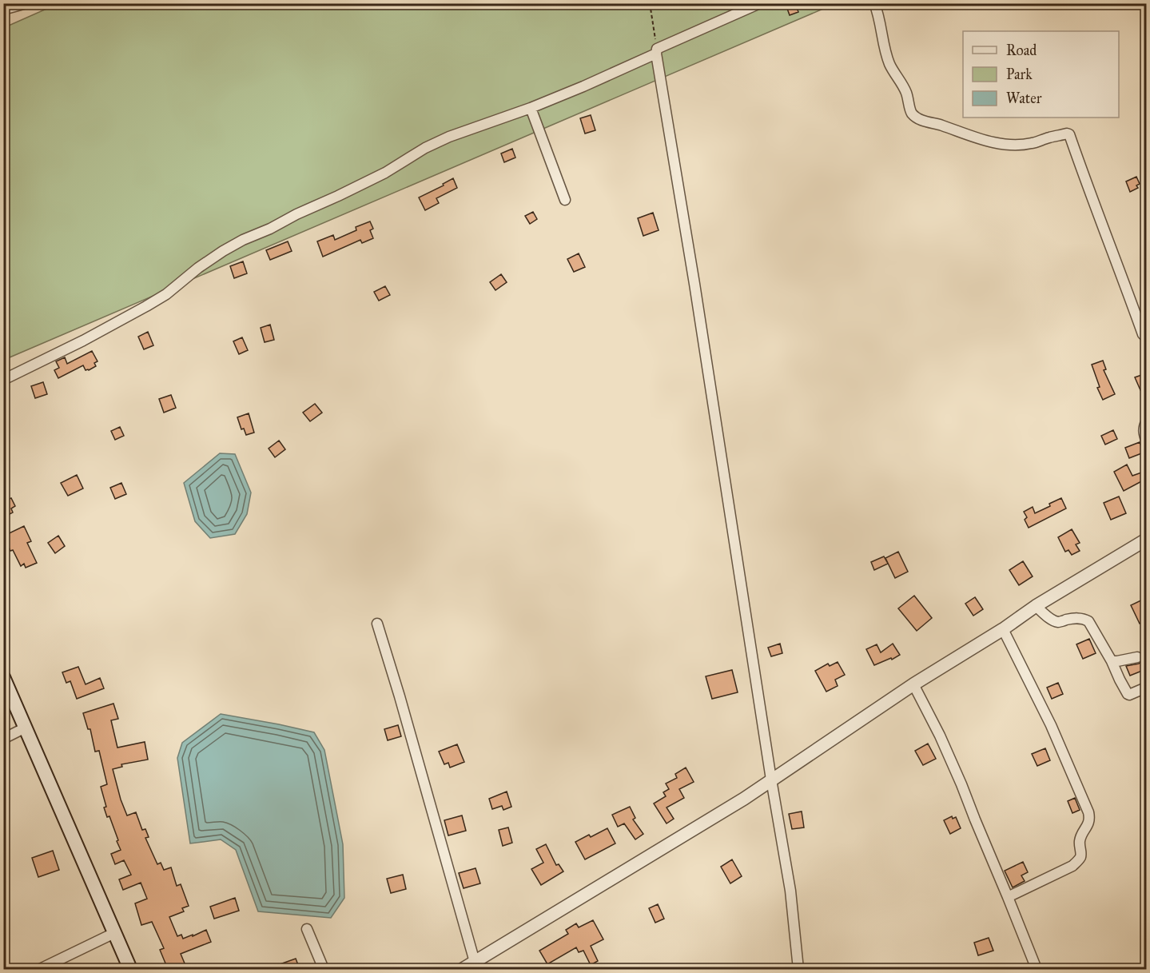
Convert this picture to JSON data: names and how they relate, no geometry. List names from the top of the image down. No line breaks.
{"legend":["Road","Park","Water"]}
